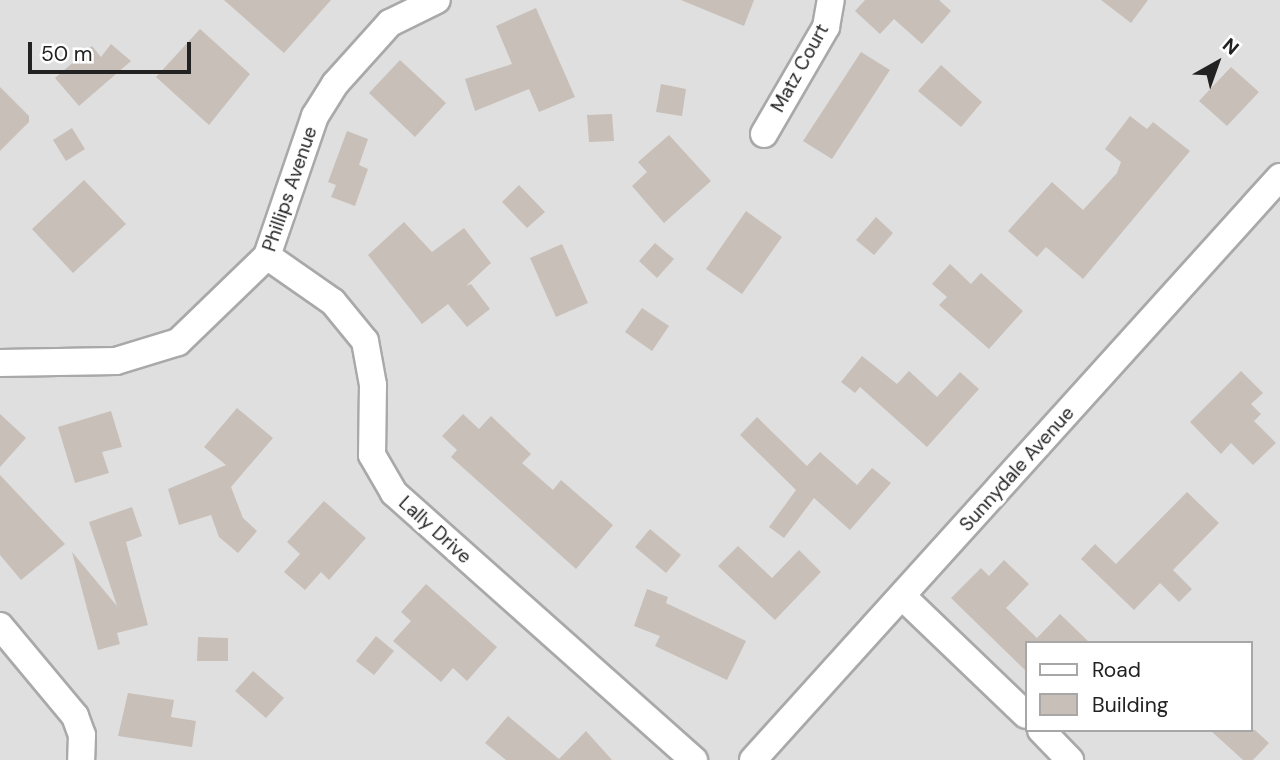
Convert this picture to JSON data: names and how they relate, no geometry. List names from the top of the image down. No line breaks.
{"streets":{"street":["Matz Court","Phillips Avenue","Sunnydale Avenue","Lally Drive"]},"crossings":[["Phillips Avenue","Lally Drive"]],"legend":["Road","Building"],"scale_bar":"50 m","north":"top right"}
